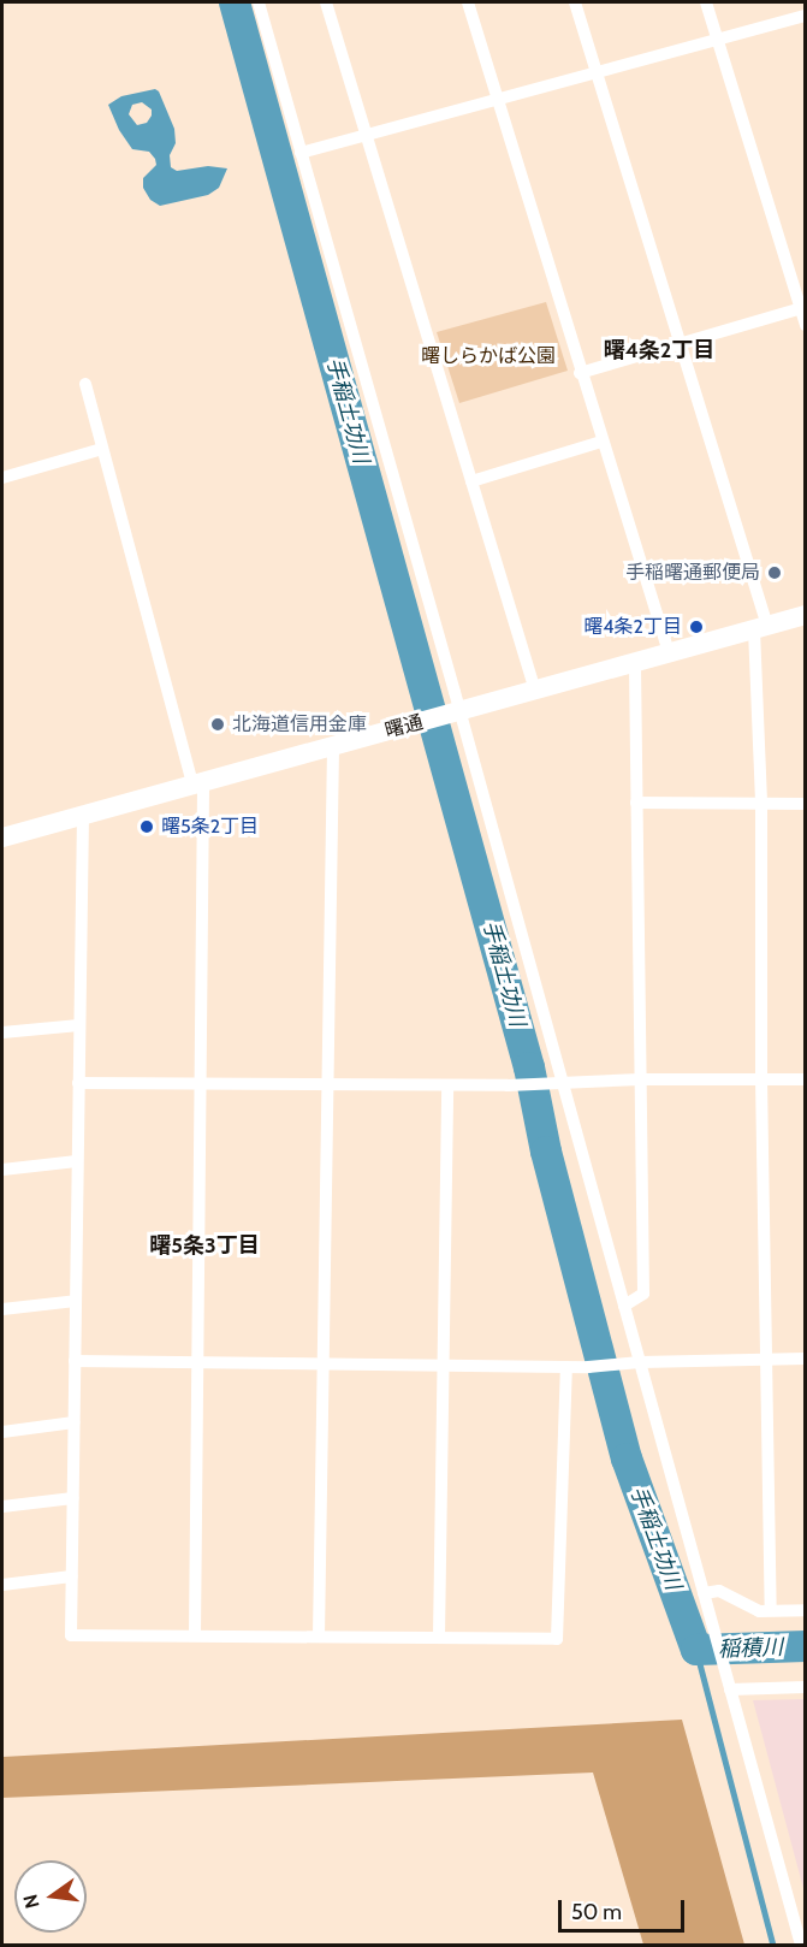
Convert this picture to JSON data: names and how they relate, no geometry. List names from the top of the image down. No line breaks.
{"streets":{"street":["曙通"]},"districts":["曙4条2丁目","曙5条3丁目"],"water":["手稲土功川","稲積川"],"parks":["曙しらかば公園"],"places":["手稲曙通郵便局","曙4条2丁目","北海道信用金庫","曙5条2丁目"],"scale_bar":"50 m","north":"left"}
